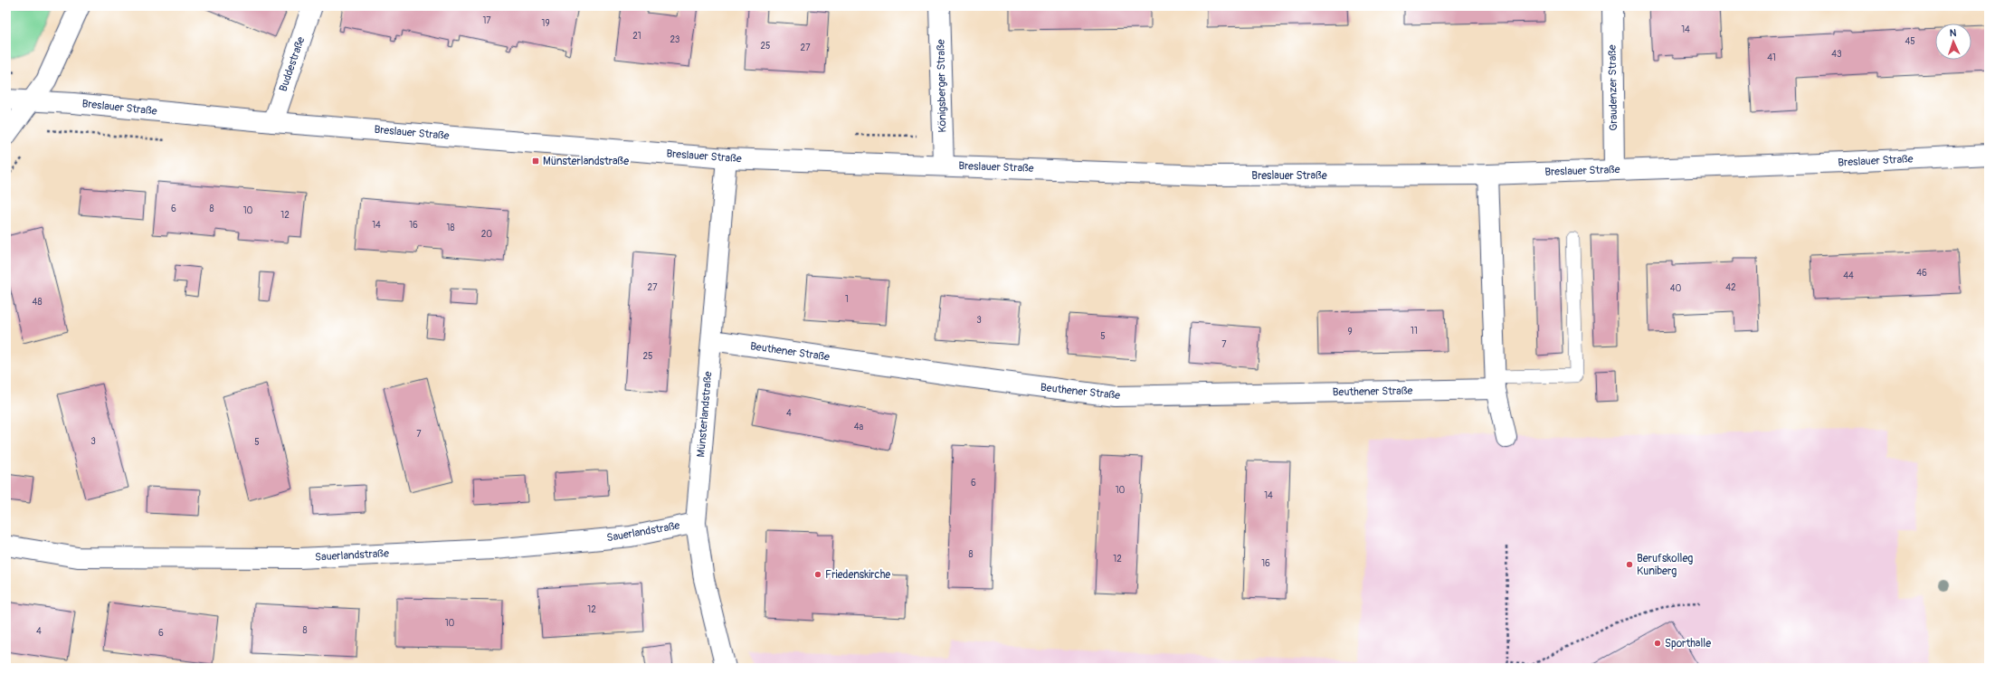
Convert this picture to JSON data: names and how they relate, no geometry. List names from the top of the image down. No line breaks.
{"streets":{"street":["Buddestraße","Königsberger Straße","Graudenzer Straße","Breslauer Straße","Beuthener Straße","Münsterlandstraße","Sauerlandstraße"]},"crossings":[["Buddestraße","Breslauer Straße"],["Königsberger Straße","Breslauer Straße"],["Graudenzer Straße","Breslauer Straße"],["Breslauer Straße","Münsterlandstraße"],["Beuthener Straße","Münsterlandstraße"],["Münsterlandstraße","Sauerlandstraße"]],"places":{"transit":["Münsterlandstraße"],"other":["Berufskolleg Kuniberg","Friedenskirche","Sporthalle"]},"house_numbers":["17","19","14","21","23","45","25","27","43","41","6","8","10","12","14","16","18","20","46","44","27","42","40","1","48","3","11","9","5","7","25","4","4a","7","3","5","6","10","14","8","12","16","12","10","8","4","6"],"north":"top"}
